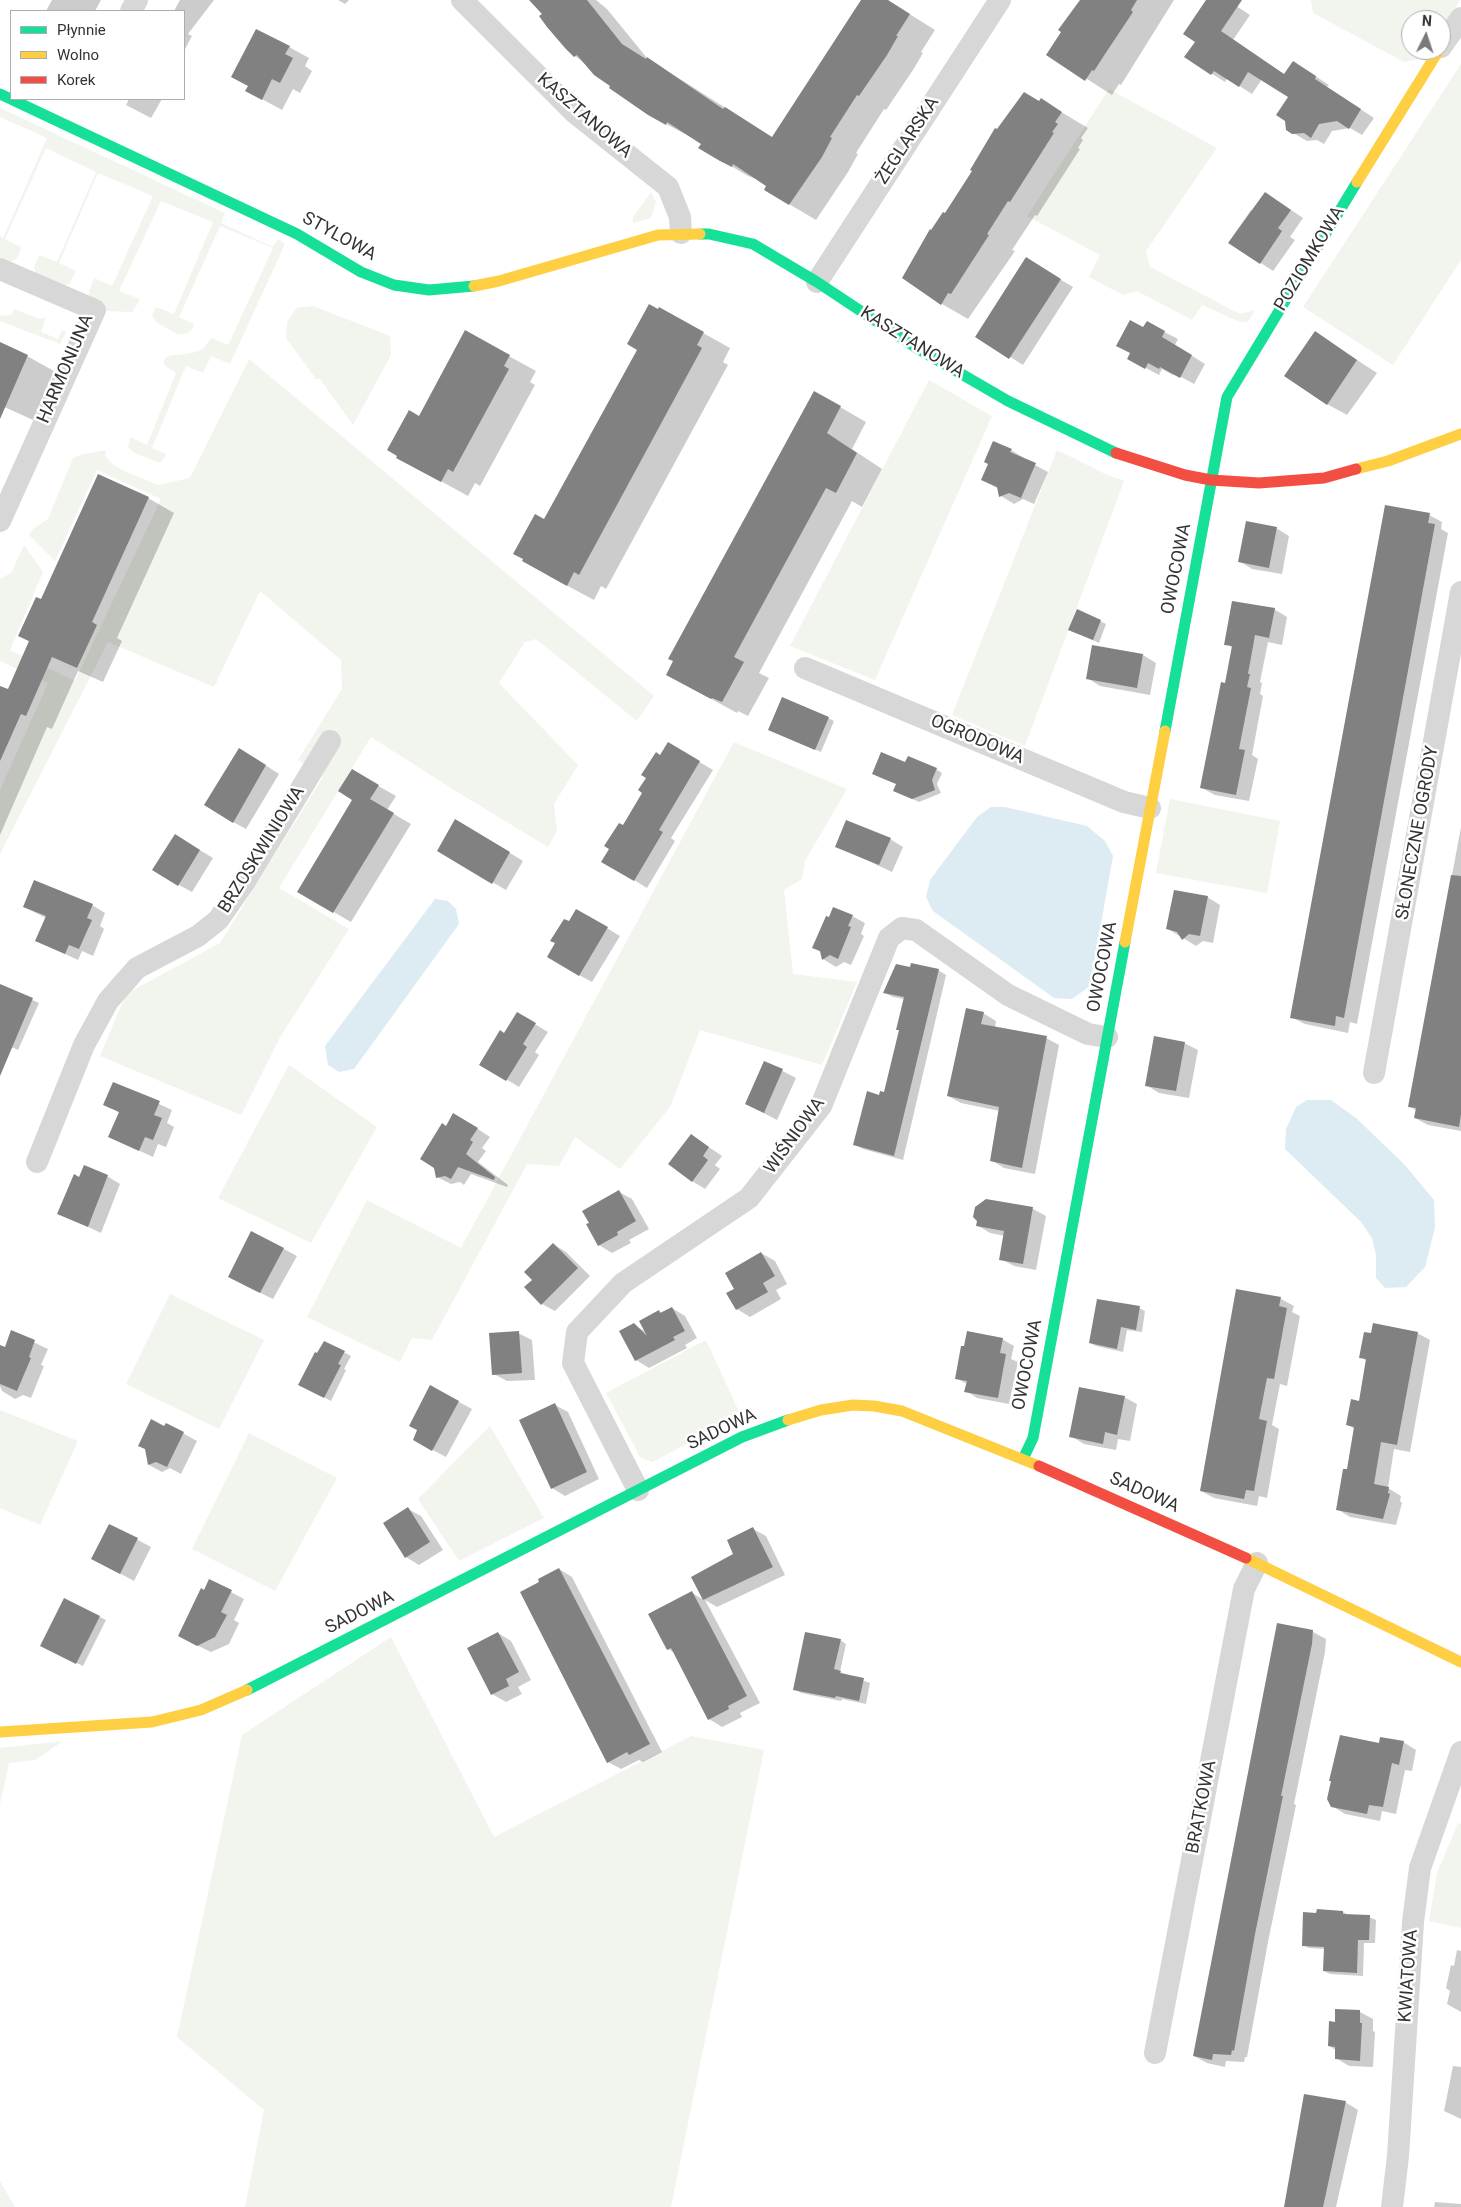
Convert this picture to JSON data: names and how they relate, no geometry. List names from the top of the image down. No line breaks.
{"streets":{"street":["KASZTANOWA","ŻEGLARSKA","STYLOWA","POZIOMKOWA","HARMONIJNA","OWOCOWA","OGRODOWA","SŁONECZNE OGRODY","BRZOSKWINIOWA","WIŚNIOWA","SADOWA","BRATKOWA","KWIATOWA"]},"crossings":[["KASZTANOWA","ŻEGLARSKA"],["KASZTANOWA","STYLOWA"],["KASZTANOWA","POZIOMKOWA"],["KASZTANOWA","OWOCOWA"],["POZIOMKOWA","OWOCOWA"],["OWOCOWA","OGRODOWA"],["OWOCOWA","WIŚNIOWA"],["OWOCOWA","SADOWA"],["WIŚNIOWA","SADOWA"],["SADOWA","BRATKOWA"]],"legend":["Płynnie","Wolno","Korek"],"north":"top"}
